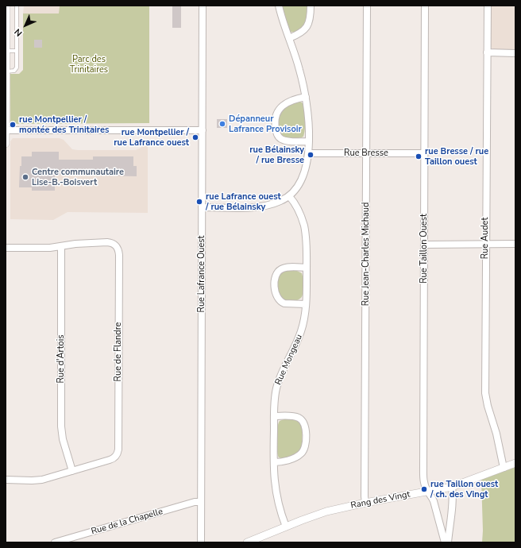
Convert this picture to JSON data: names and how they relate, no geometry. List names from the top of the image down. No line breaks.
{"streets":{"street":["Rue Bresse","Rue Audet","Rue Taillon Ouest","Rue Jean-Charles Michaud","Rue Lafrance Ouest","Rue de Flandre","Rue d'Artois","Rue Mongeau","Rang des Vingt","Rue de la Chapelle"]},"crossings":[["Rue Bresse","Rue Taillon Ouest"],["Rue Bresse","Rue Jean-Charles Michaud"],["Rue Audet","Rang des Vingt"],["Rue Taillon Ouest","Rang des Vingt"],["Rue Jean-Charles Michaud","Rang des Vingt"],["Rue Lafrance Ouest","Rue de la Chapelle"],["Rue de Flandre","Rue d'Artois"],["Rue Mongeau","Rang des Vingt"]],"parks":["Parc des Trinitaires"],"places":["Dépanneur Lafrance Provisoir","rue Montpellier / montée des Trinitaires","rue Montpellier / rue Lafrance ouest","rue Bélainsky / rue Bresse","rue Bresse / rue Taillon ouest","Centre communautaire Lise-B.-Boisvert","rue Lafrance ouest / rue Bélainsky","rue Taillon ouest / ch. des Vingt"],"north":"bottom left"}
